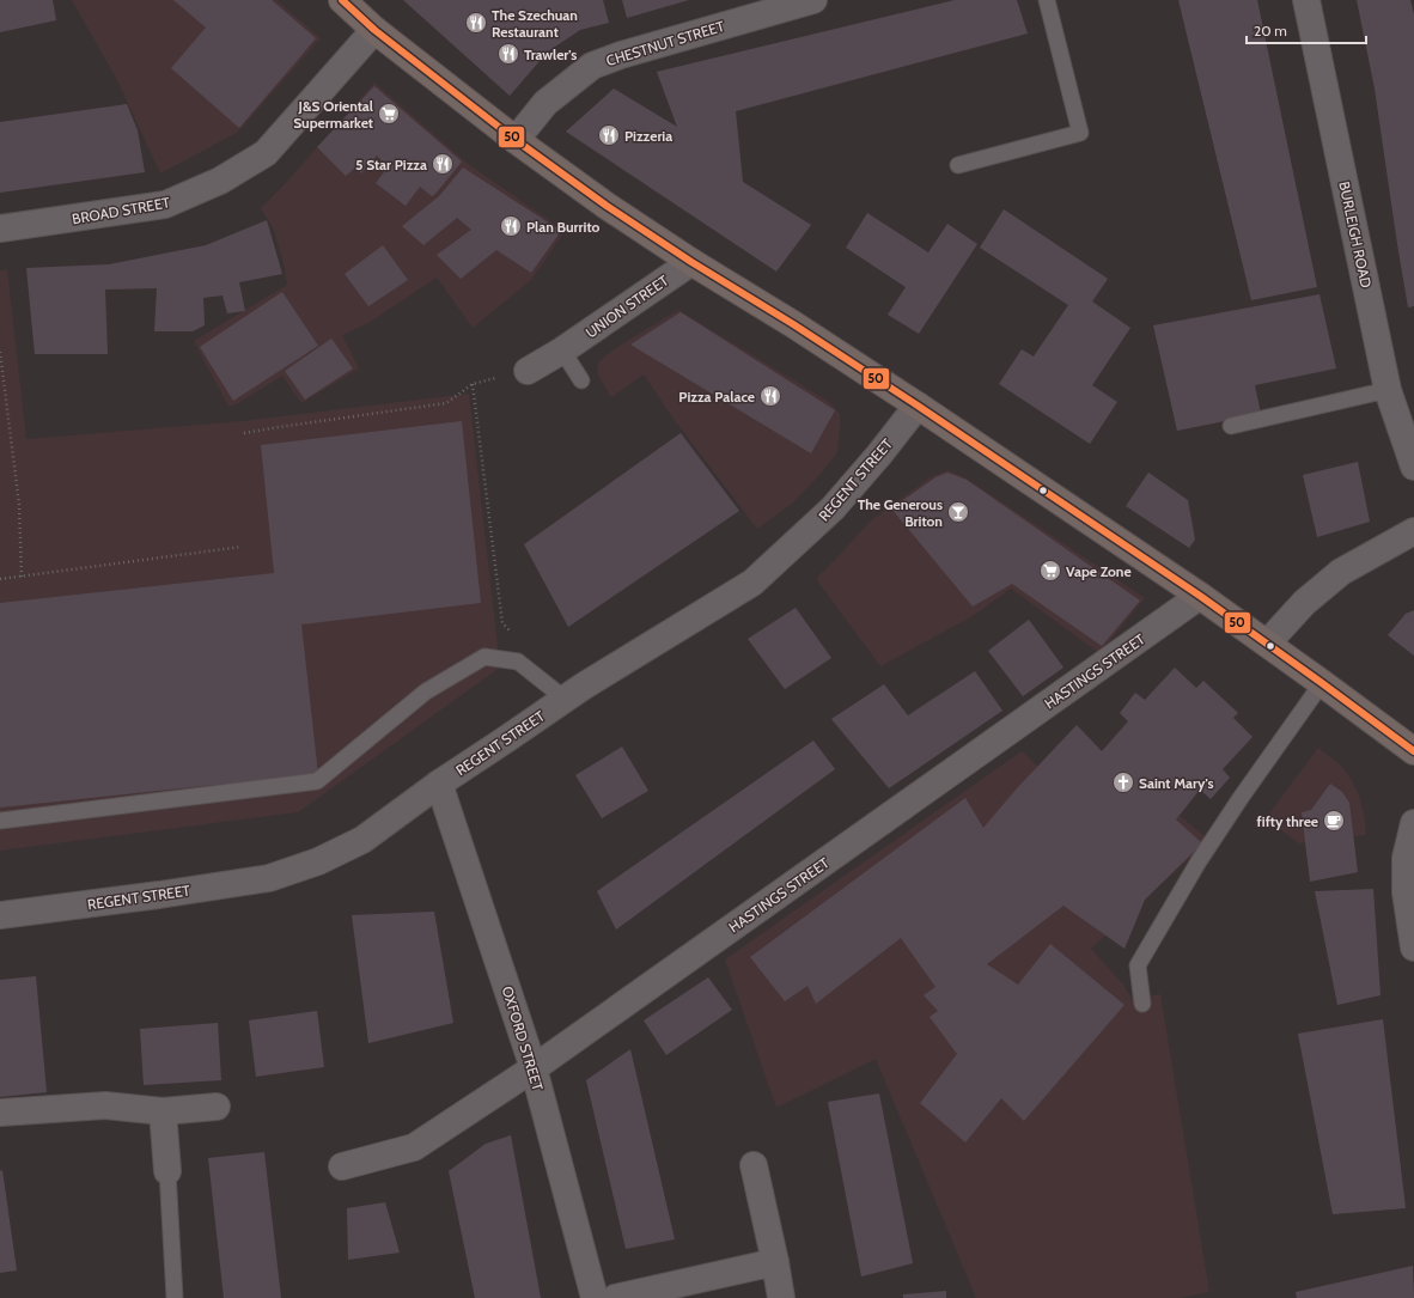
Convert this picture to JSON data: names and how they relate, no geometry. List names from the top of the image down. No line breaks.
{"streets":{"street":["CHESTNUT STREET","BROAD STREET","BURLEIGH ROAD","UNION STREET","REGENT STREET","HASTINGS STREET","OXFORD STREET"]},"crossings":[["REGENT STREET","OXFORD STREET"],["HASTINGS STREET","OXFORD STREET"]],"places":{"restaurant":["The Szechuan Restaurant","Trawler's","Pizzeria","5 Star Pizza","Plan Burrito","Pizza Palace"],"supermarket":["J&S Oriental Supermarket","Vape Zone"],"bar":["The Generous Briton"],"church":["Saint Mary's"],"cafe":["fifty three"]},"lines":["transit line 50"],"scale_bar":"20 m"}
